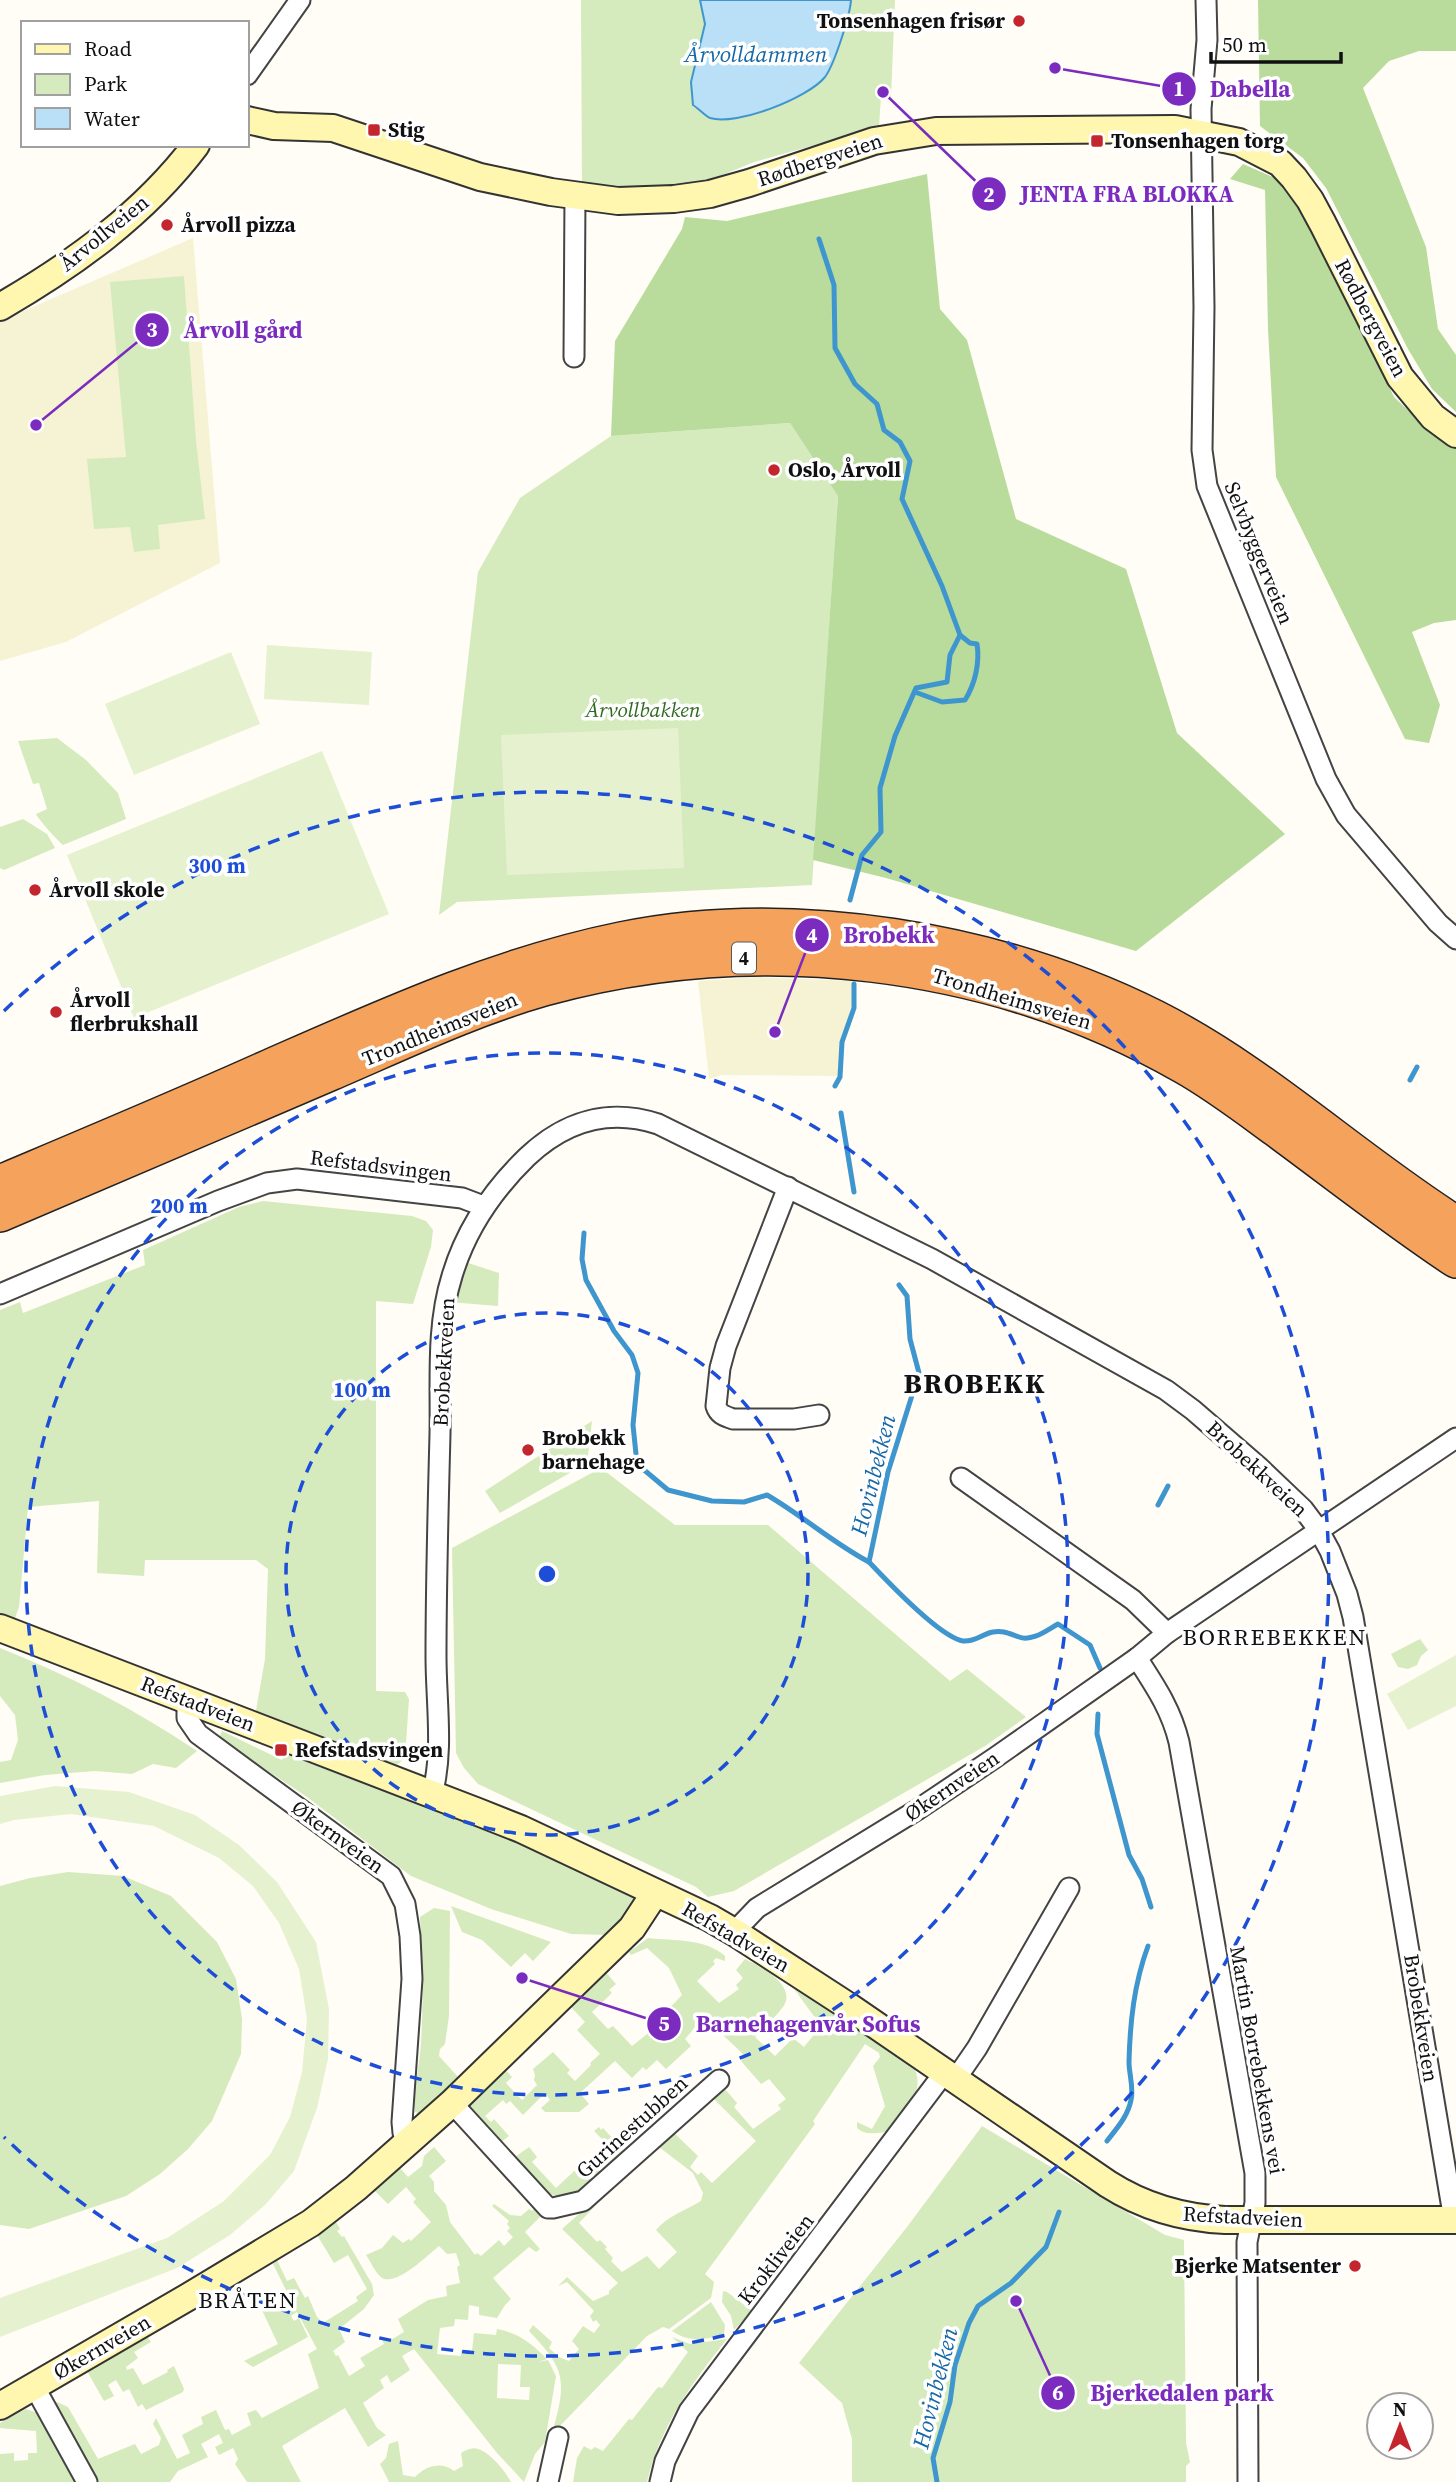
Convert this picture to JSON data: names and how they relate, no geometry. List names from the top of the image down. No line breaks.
{"streets":{"highway":["4","Trondheimsveien"],"street":["Rødbergveien","Årvollveien","Selvbyggerveien","Refstadsvingen","Brobekkveien","Refstadveien","Økernveien","Martin Borrebekkens vei","Gurinestubben","Krokliveien"]},"crossings":[["Rødbergveien","Selvbyggerveien"],["Refstadsvingen","Brobekkveien"],["Brobekkveien","Refstadveien"],["Brobekkveien","Økernveien"],["Refstadveien","Økernveien"],["Refstadveien","Martin Borrebekkens vei"],["Refstadveien","Krokliveien"],["Økernveien","Martin Borrebekkens vei"],["Økernveien","Gurinestubben"]],"districts":["BROBEKK","BORREBEKKEN","BRÅTEN"],"water":["Årvolldammen","Hovinbekken"],"parks":["Årvollbakken"],"places":{"other":["Tonsenhagen frisør","Dabella","JENTA FRA BLOKKA","Årvoll pizza","Årvoll gård","Oslo, Årvoll","Årvoll skole","Årvoll flerbrukshall","Brobekk","Brobekk barnehage","Barnehagenvår Sofus","Bjerke Matsenter","Bjerkedalen park"],"transit":["Stig","Tonsenhagen torg","Refstadsvingen"]},"legend":["Road","Park","Water"],"scale_bar":"50 m","north":"top","rings":["300 m","200 m","100 m"]}
